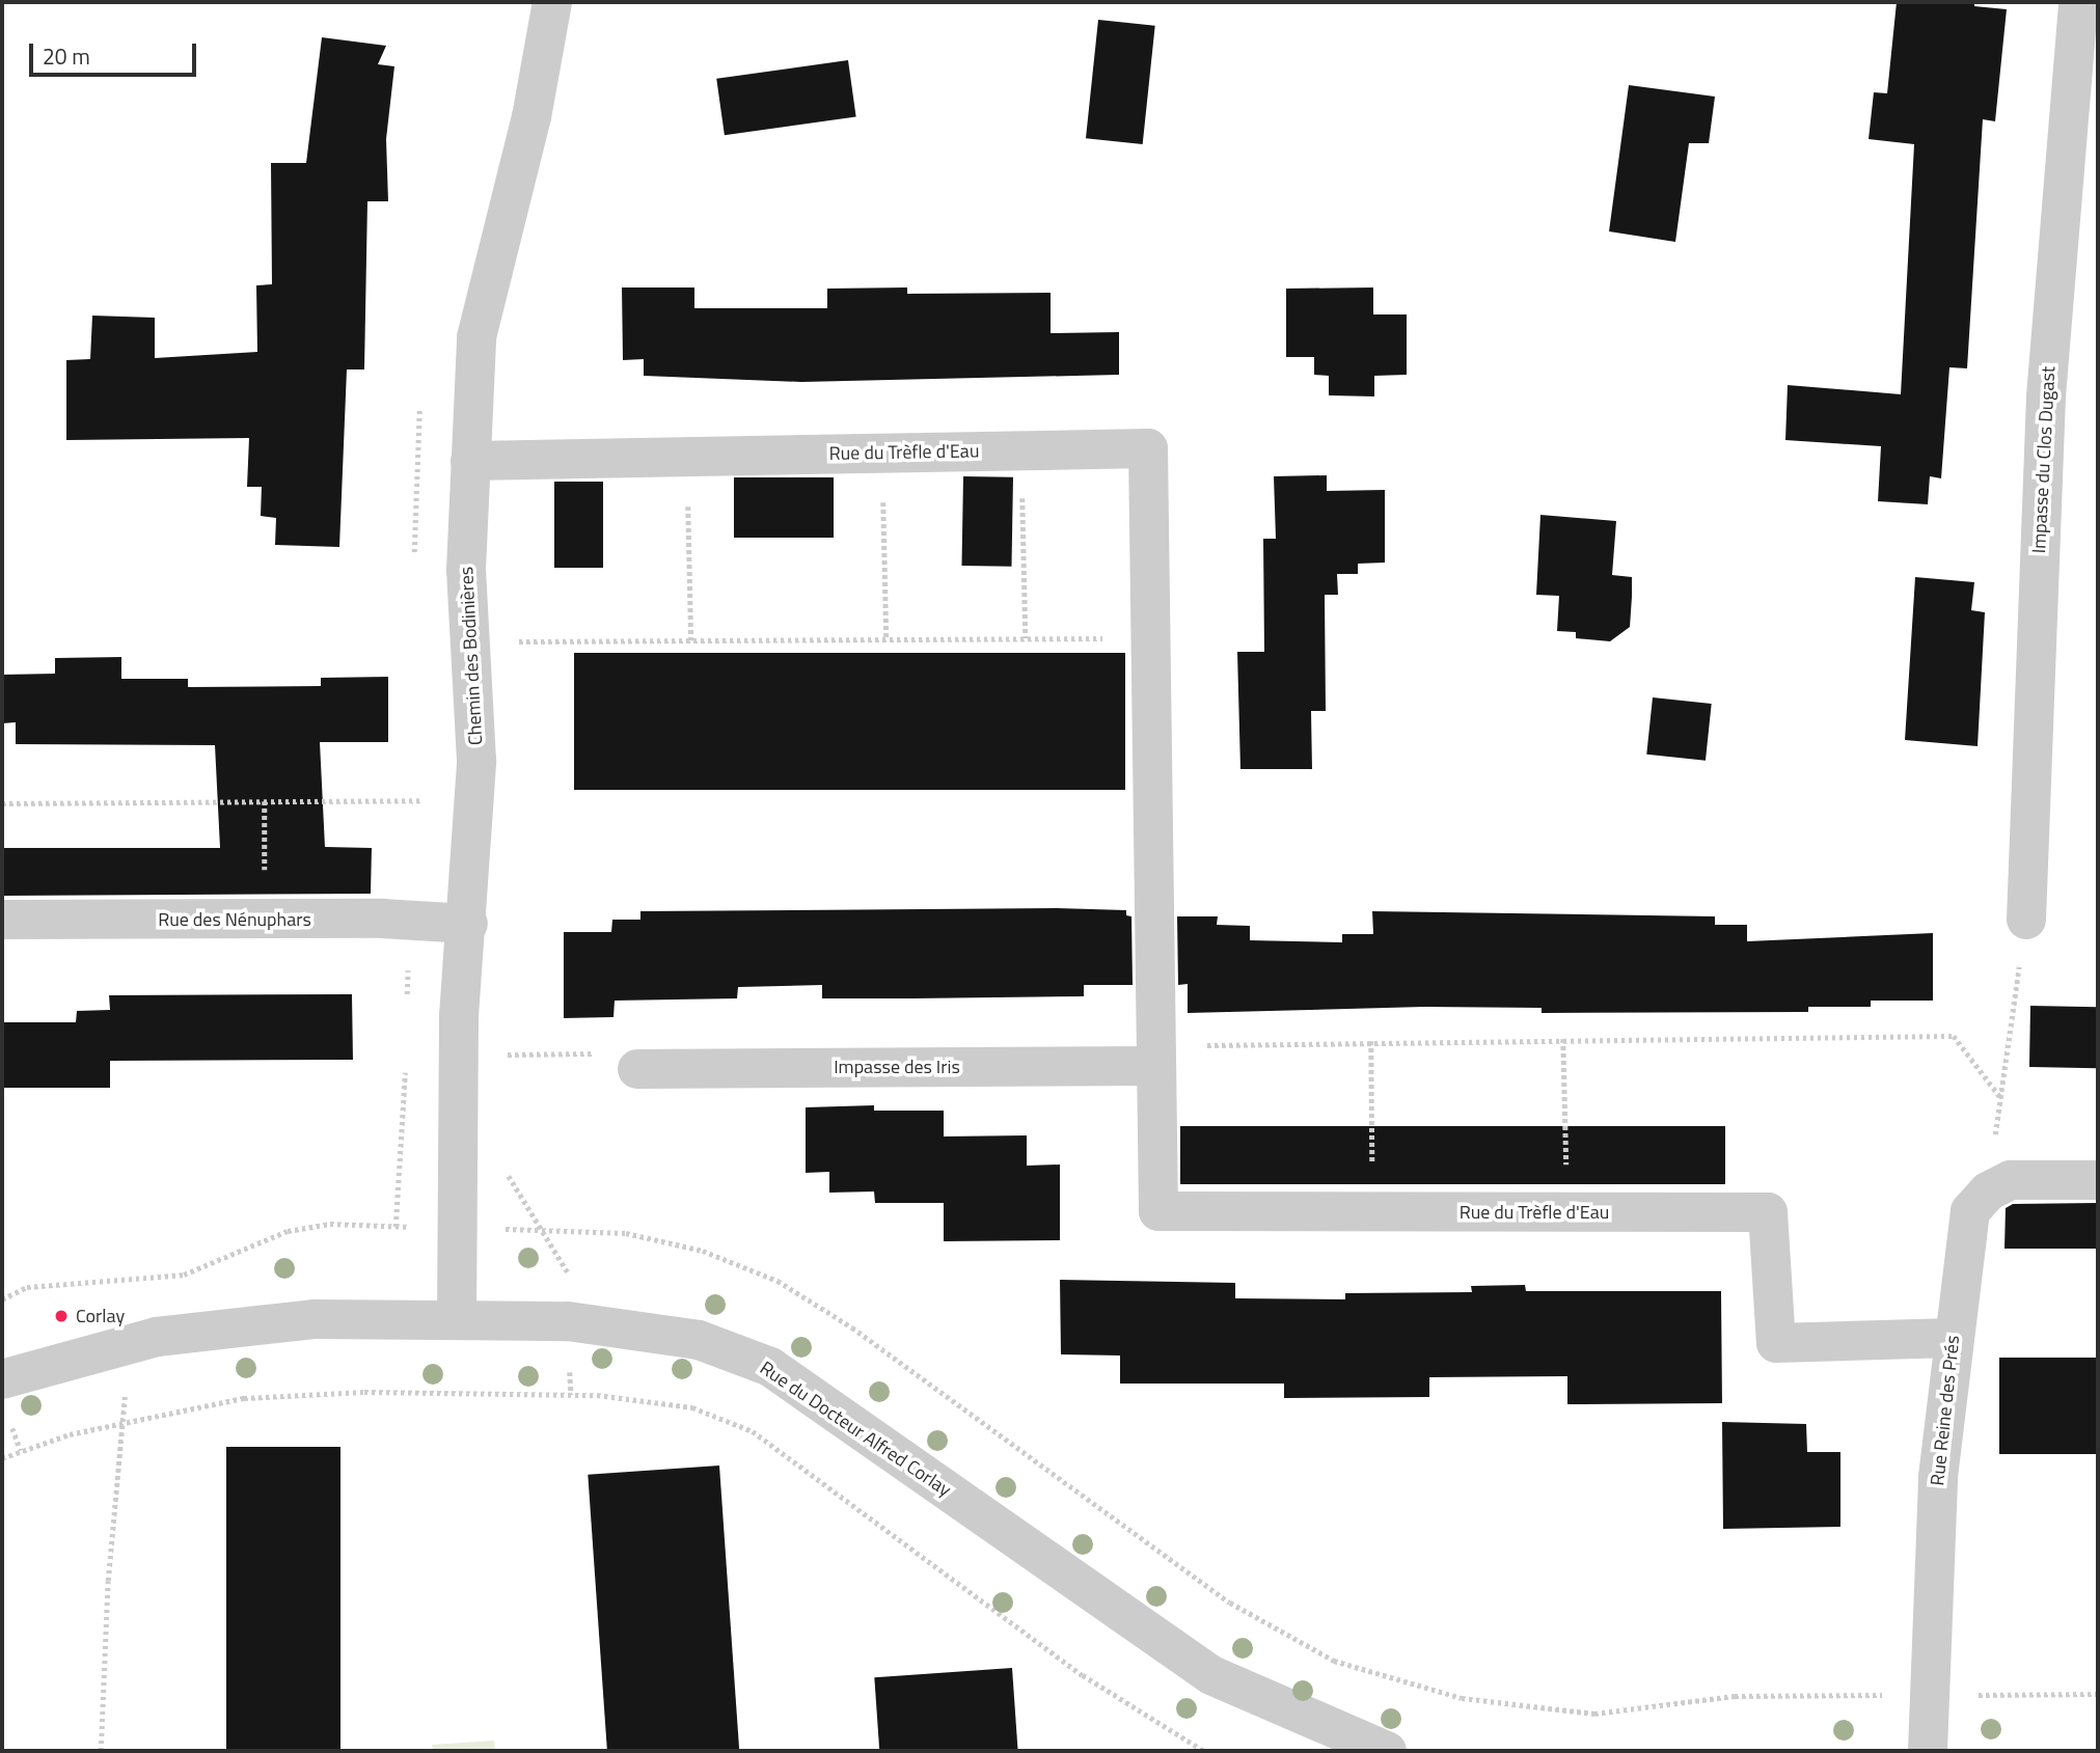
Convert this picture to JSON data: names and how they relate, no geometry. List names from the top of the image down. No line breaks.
{"streets":{"street":["Rue du Trèfle d'Eau","Impasse du Clos Dugast","Chemin des Bodinières","Rue des Nénuphars","Impasse des Iris","Rue Reine des Prés","Rue du Docteur Alfred Corlay"]},"crossings":[["Rue du Trèfle d'Eau","Chemin des Bodinières"],["Rue du Trèfle d'Eau","Impasse des Iris"],["Rue du Trèfle d'Eau","Rue Reine des Prés"],["Chemin des Bodinières","Rue des Nénuphars"],["Chemin des Bodinières","Rue du Docteur Alfred Corlay"]],"places":["Corlay"],"scale_bar":"20 m"}
